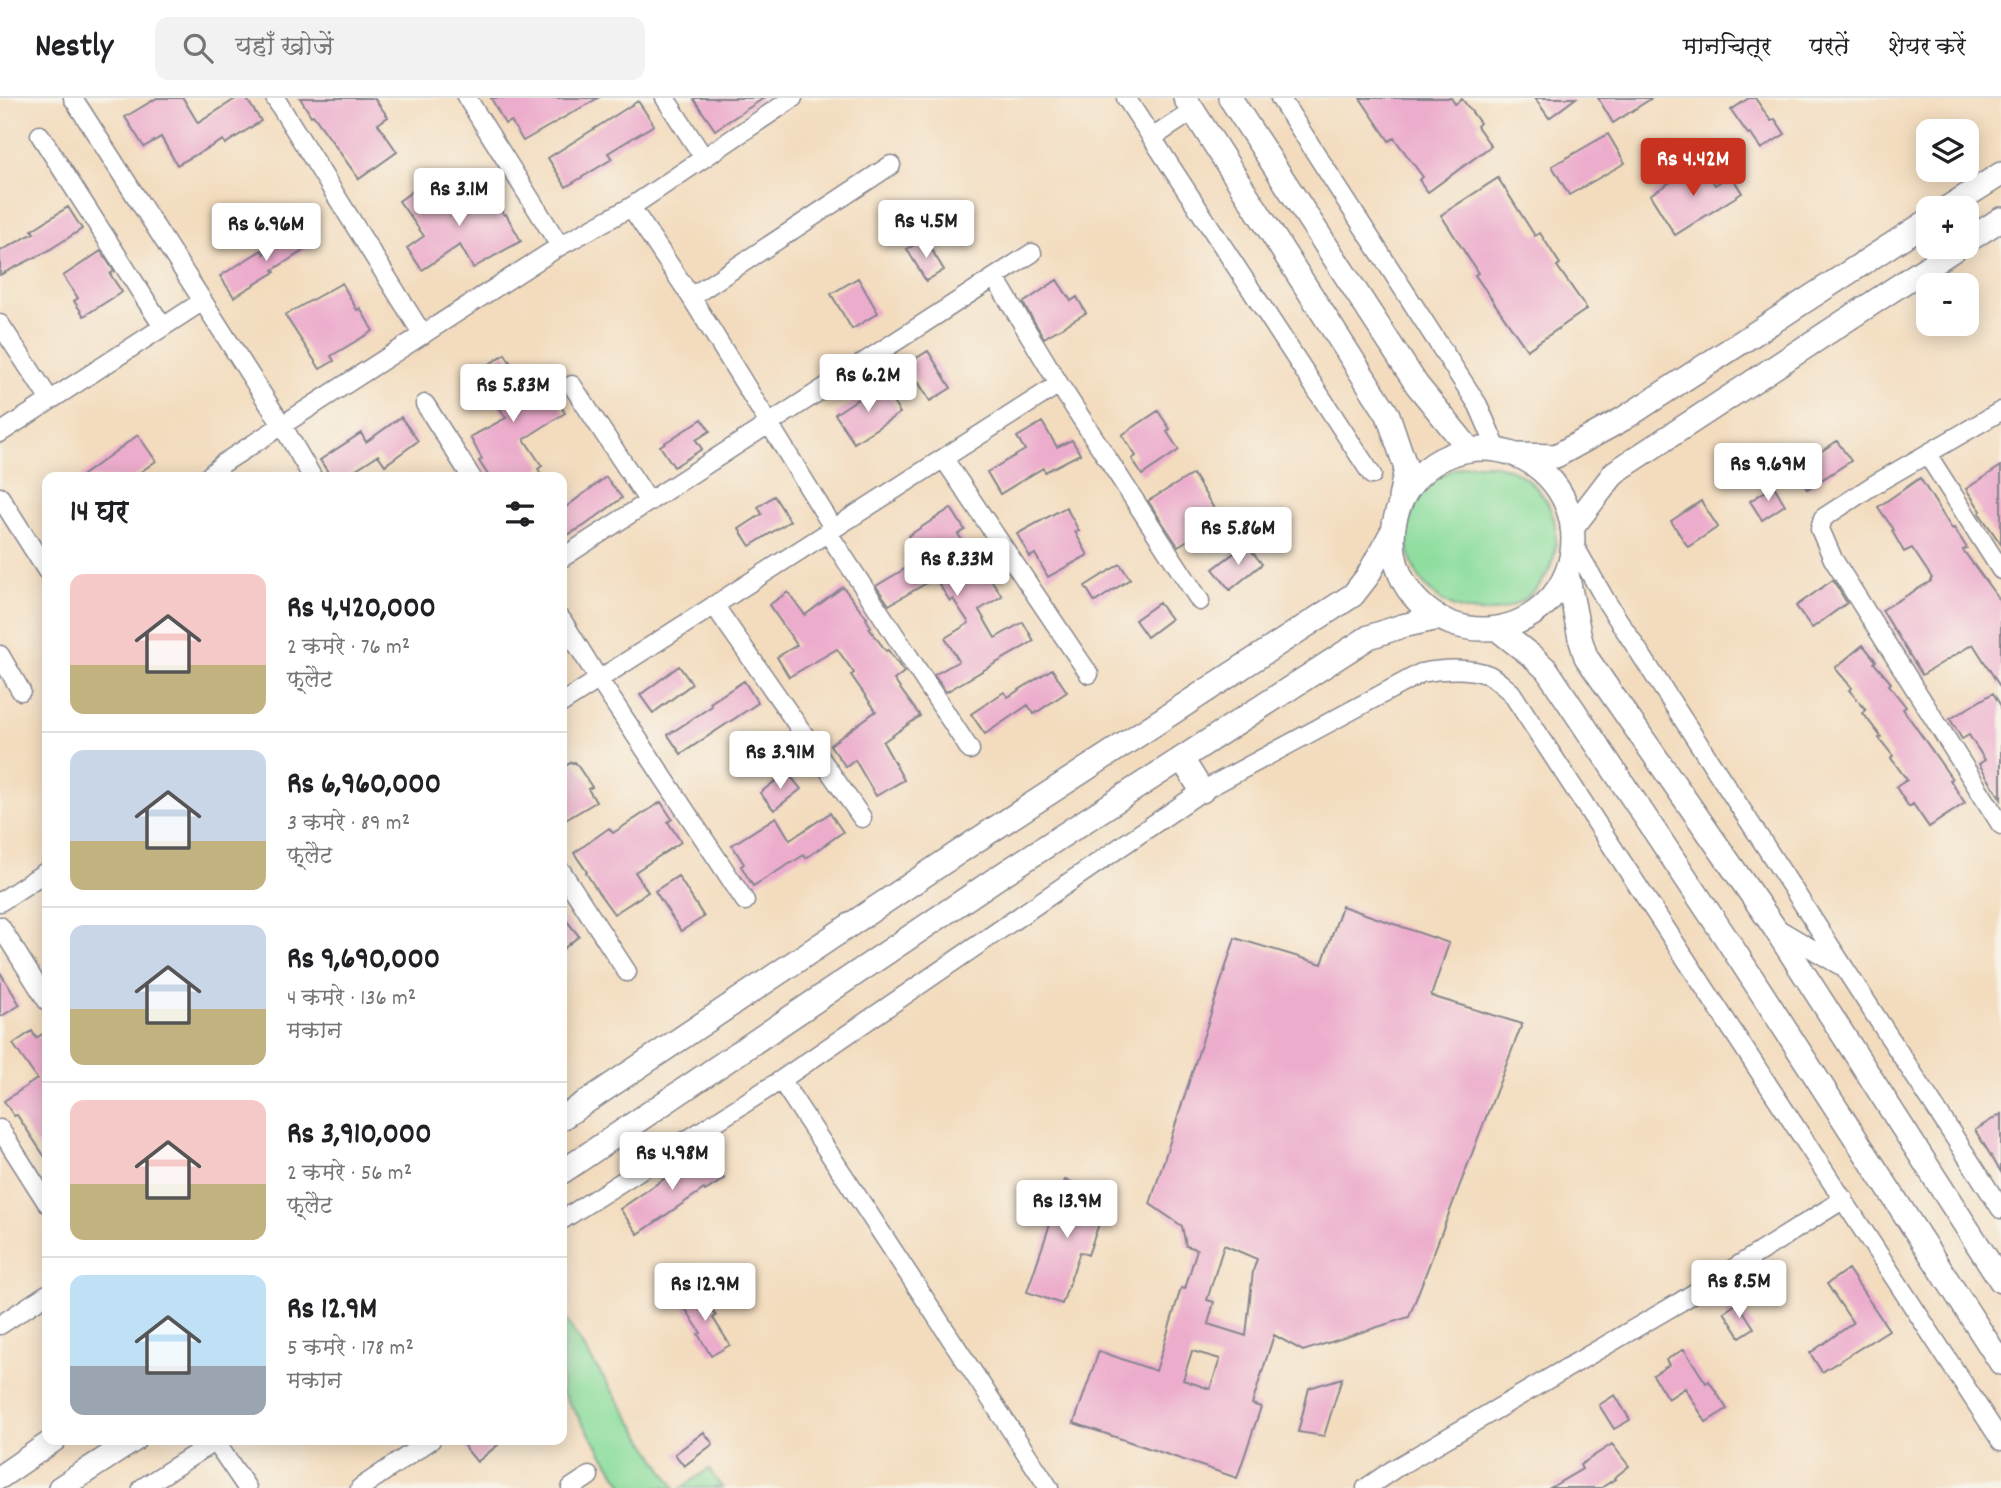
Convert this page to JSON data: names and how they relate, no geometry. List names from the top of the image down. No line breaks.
{"page":{"header":"Nestly","search":"यहाँ खोजें","nav":["मानचित्र","परतें","शेयर करें"],"map_buttons":["+","−"],"price":["Rs 4.42M","Rs 3.1M","Rs 4.5M","Rs 6.96M","Rs 6.2M","Rs 5.83M","Rs 9.69M","Rs 5.86M","Rs 8.33M","Rs 3.91M","Rs 4.98M","Rs 13.9M","Rs 8.5M","Rs 12.9M"],"heading":"14 घर","list":[{"name":"Rs 4,420,000","note":"2 कमरे · 76 m² · फ़्लैट"},{"name":"Rs 6,960,000","note":"3 कमरे · 89 m² · फ़्लैट"},{"name":"Rs 9,690,000","note":"4 कमरे · 136 m² · मकान"},{"name":"Rs 3,910,000","note":"2 कमरे · 56 m² · फ़्लैट"},{"name":"Rs 12.9M","note":"5 कमरे · 178 m² · मकान"}]}}
